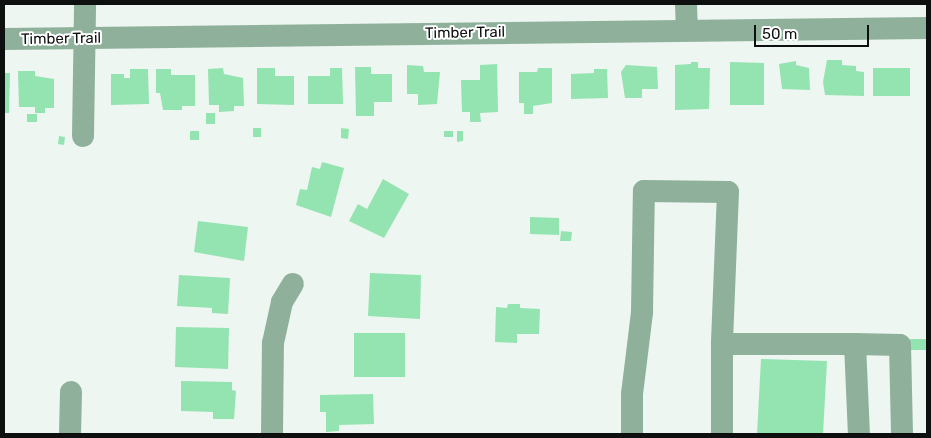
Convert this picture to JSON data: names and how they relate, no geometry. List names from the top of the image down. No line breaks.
{"streets":{"street":["Timber Trail"]},"scale_bar":"50 m"}
